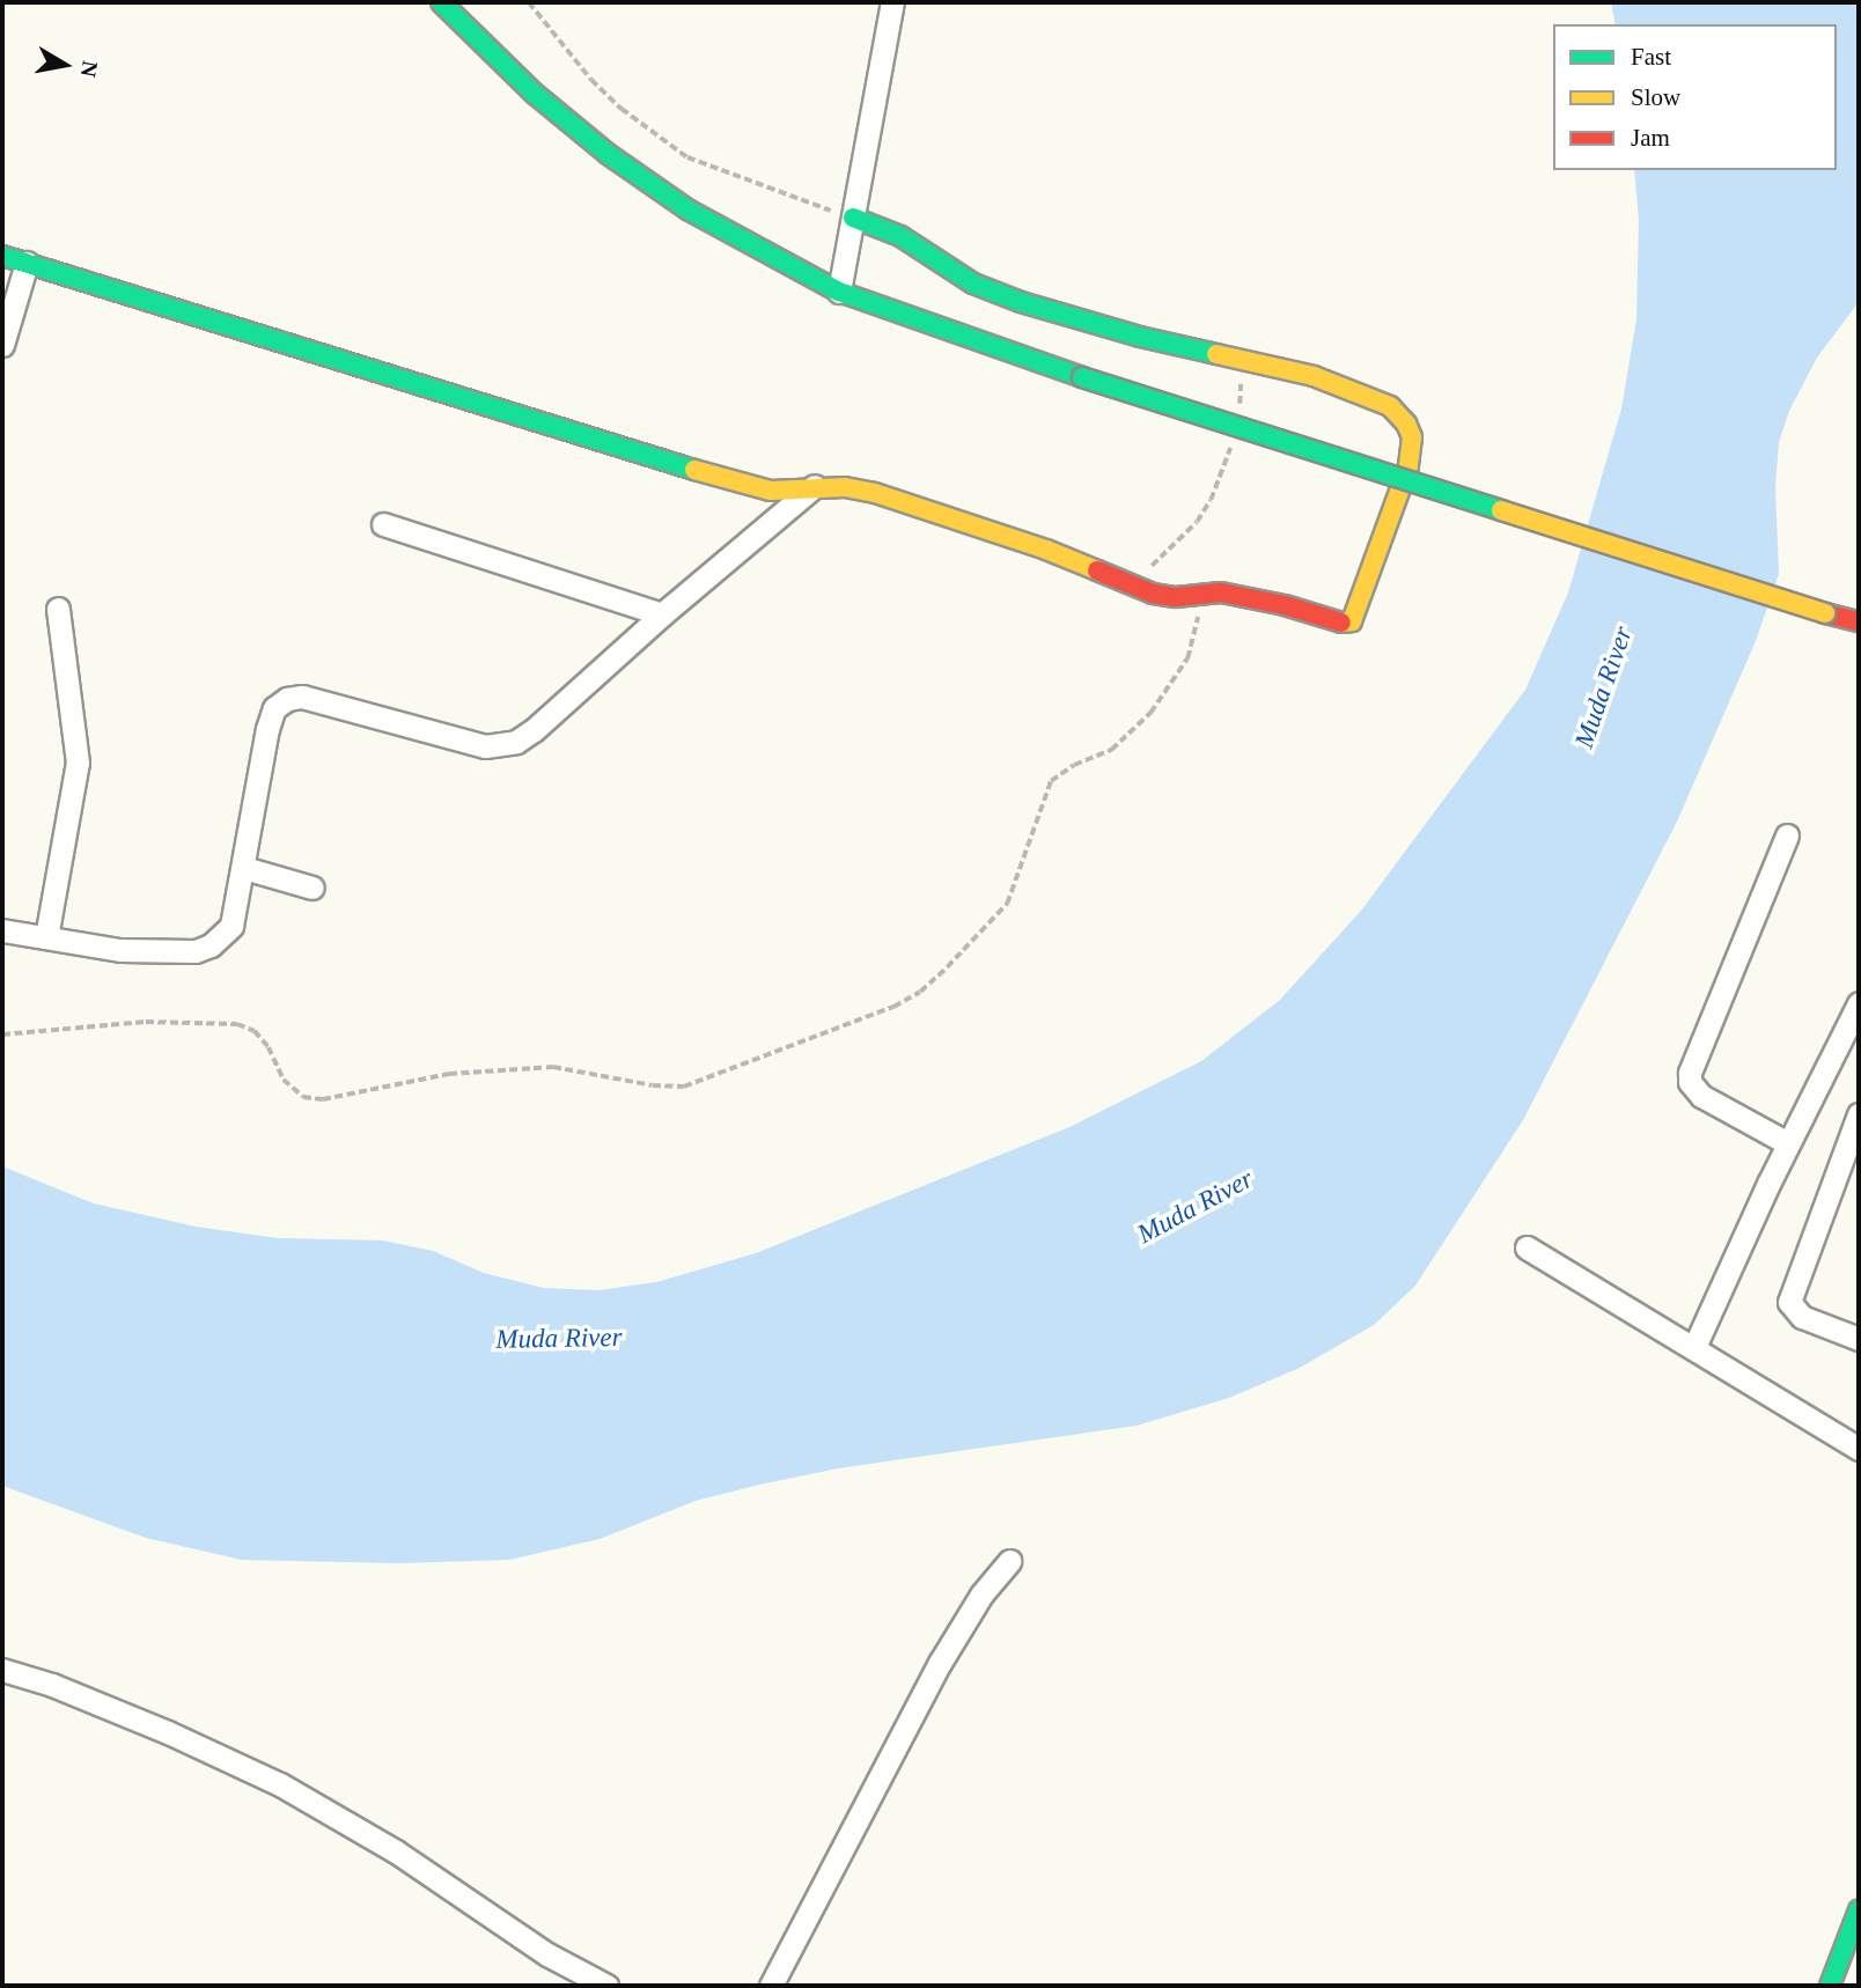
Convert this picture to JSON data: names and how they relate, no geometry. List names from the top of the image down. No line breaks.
{"water":["Muda River"],"legend":["Fast","Slow","Jam"],"north":"right"}
